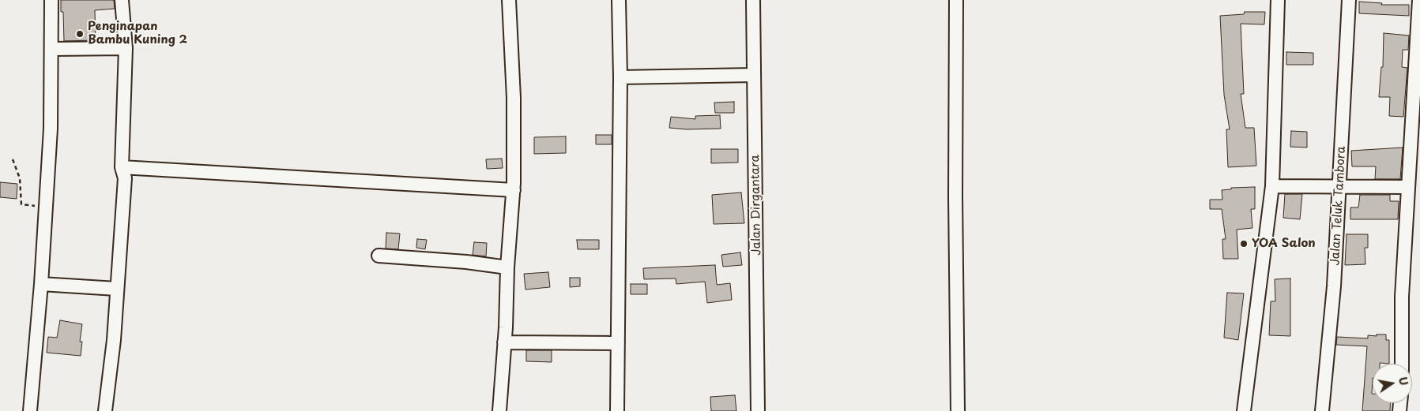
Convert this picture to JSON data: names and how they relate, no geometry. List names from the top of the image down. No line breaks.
{"streets":{"street":["Jalan Dirgantara","Jalan Teluk Tambora"]},"places":["Penginapan Bambu Kuning 2","YOA Salon"],"north":"right"}
